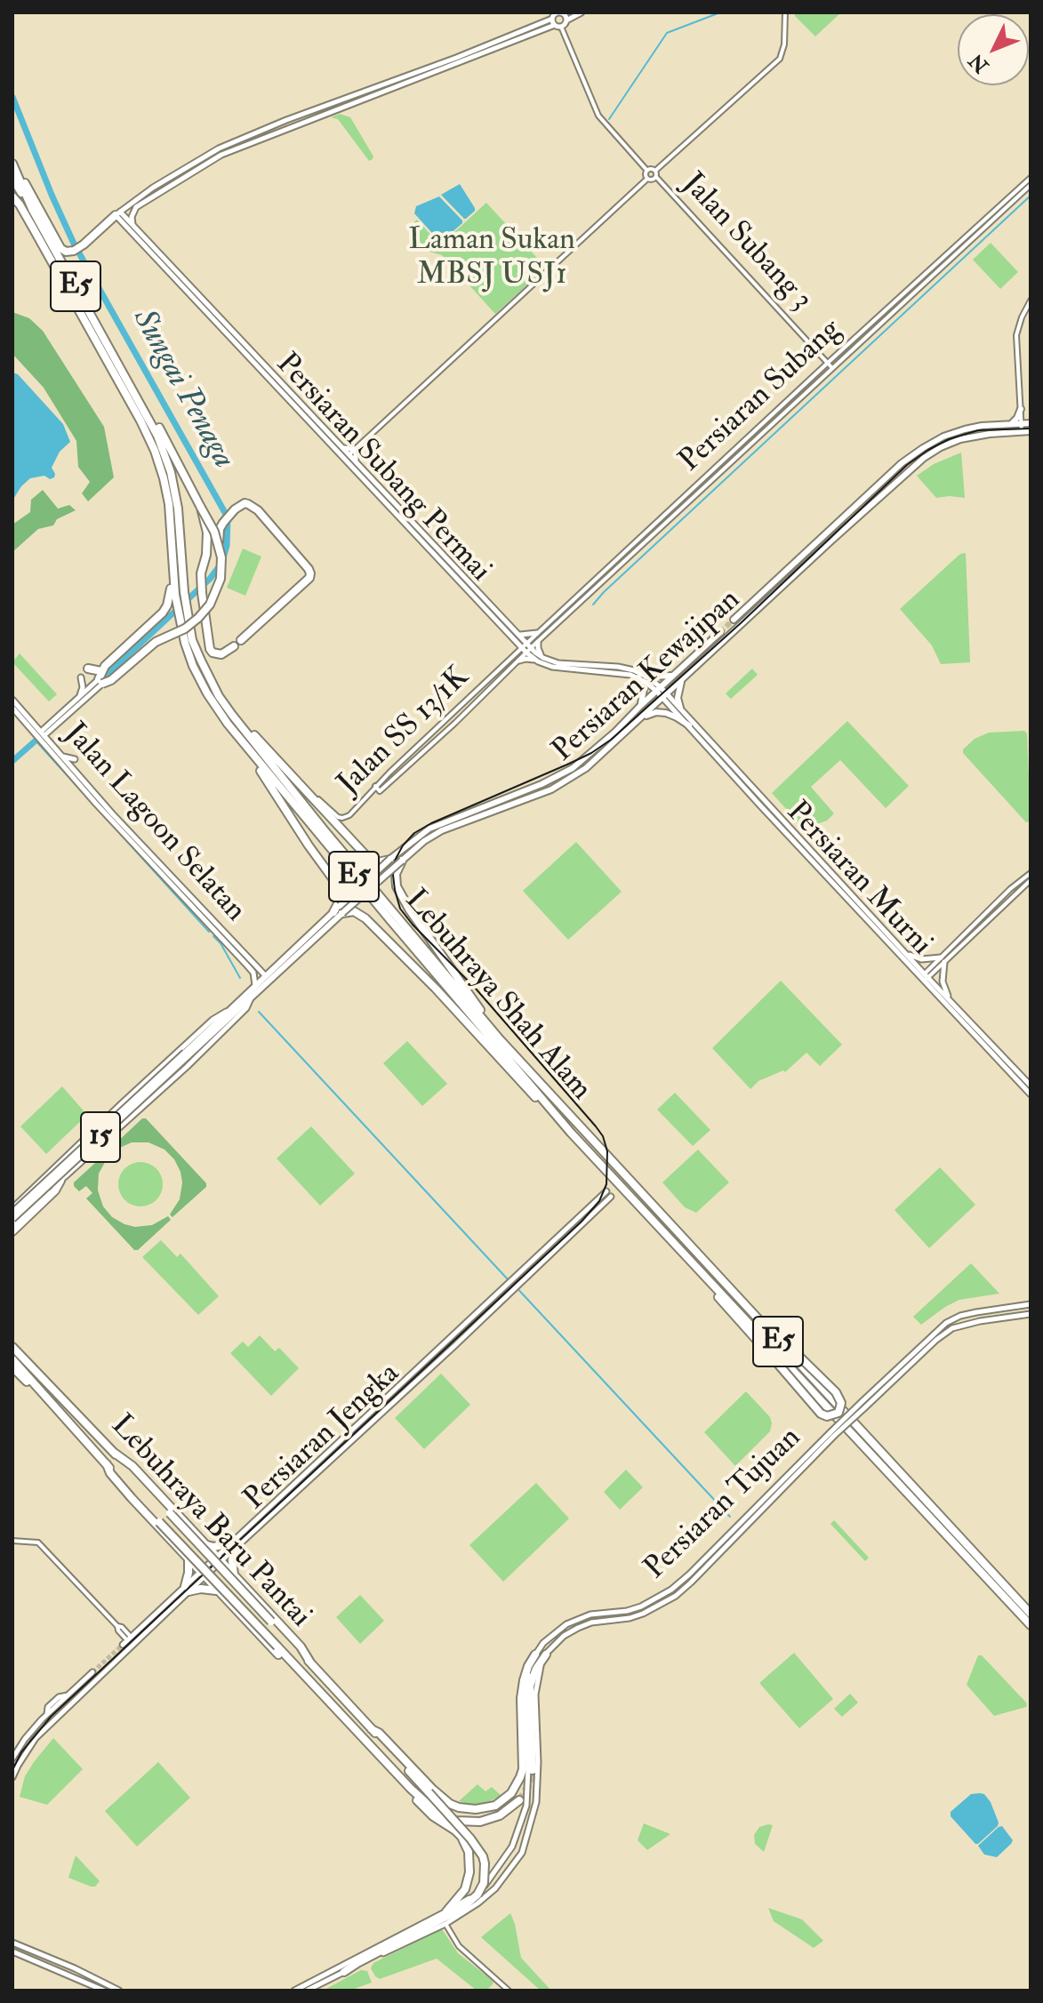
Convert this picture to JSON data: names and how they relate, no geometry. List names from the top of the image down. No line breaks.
{"streets":{"highway":["E5","Lebuhraya Shah Alam","Lebuhraya Baru Pantai"],"main road":["Persiaran Subang Permai","Persiaran Kewajipan","Jalan Lagoon Selatan","Persiaran Murni","15","Persiaran Jengka","Persiaran Tujuan"],"street":["Jalan Subang 3","Persiaran Subang","Jalan SS 13/1K"]},"crossings":[["Jalan Subang 3","Persiaran Subang"],["Persiaran Subang","Persiaran Subang Permai"],["Persiaran Subang","Jalan SS 13/1K"],["Persiaran Subang Permai","Persiaran Kewajipan"],["Persiaran Subang Permai","Jalan SS 13/1K"],["Persiaran Subang Permai","Persiaran Murni"],["Persiaran Kewajipan","Jalan Lagoon Selatan"],["Persiaran Kewajipan","Persiaran Murni"],["Persiaran Kewajipan","15"]],"water":["Sungai Penaga"],"parks":["Laman Sukan MBSJ USJ1"],"north":"bottom left"}
